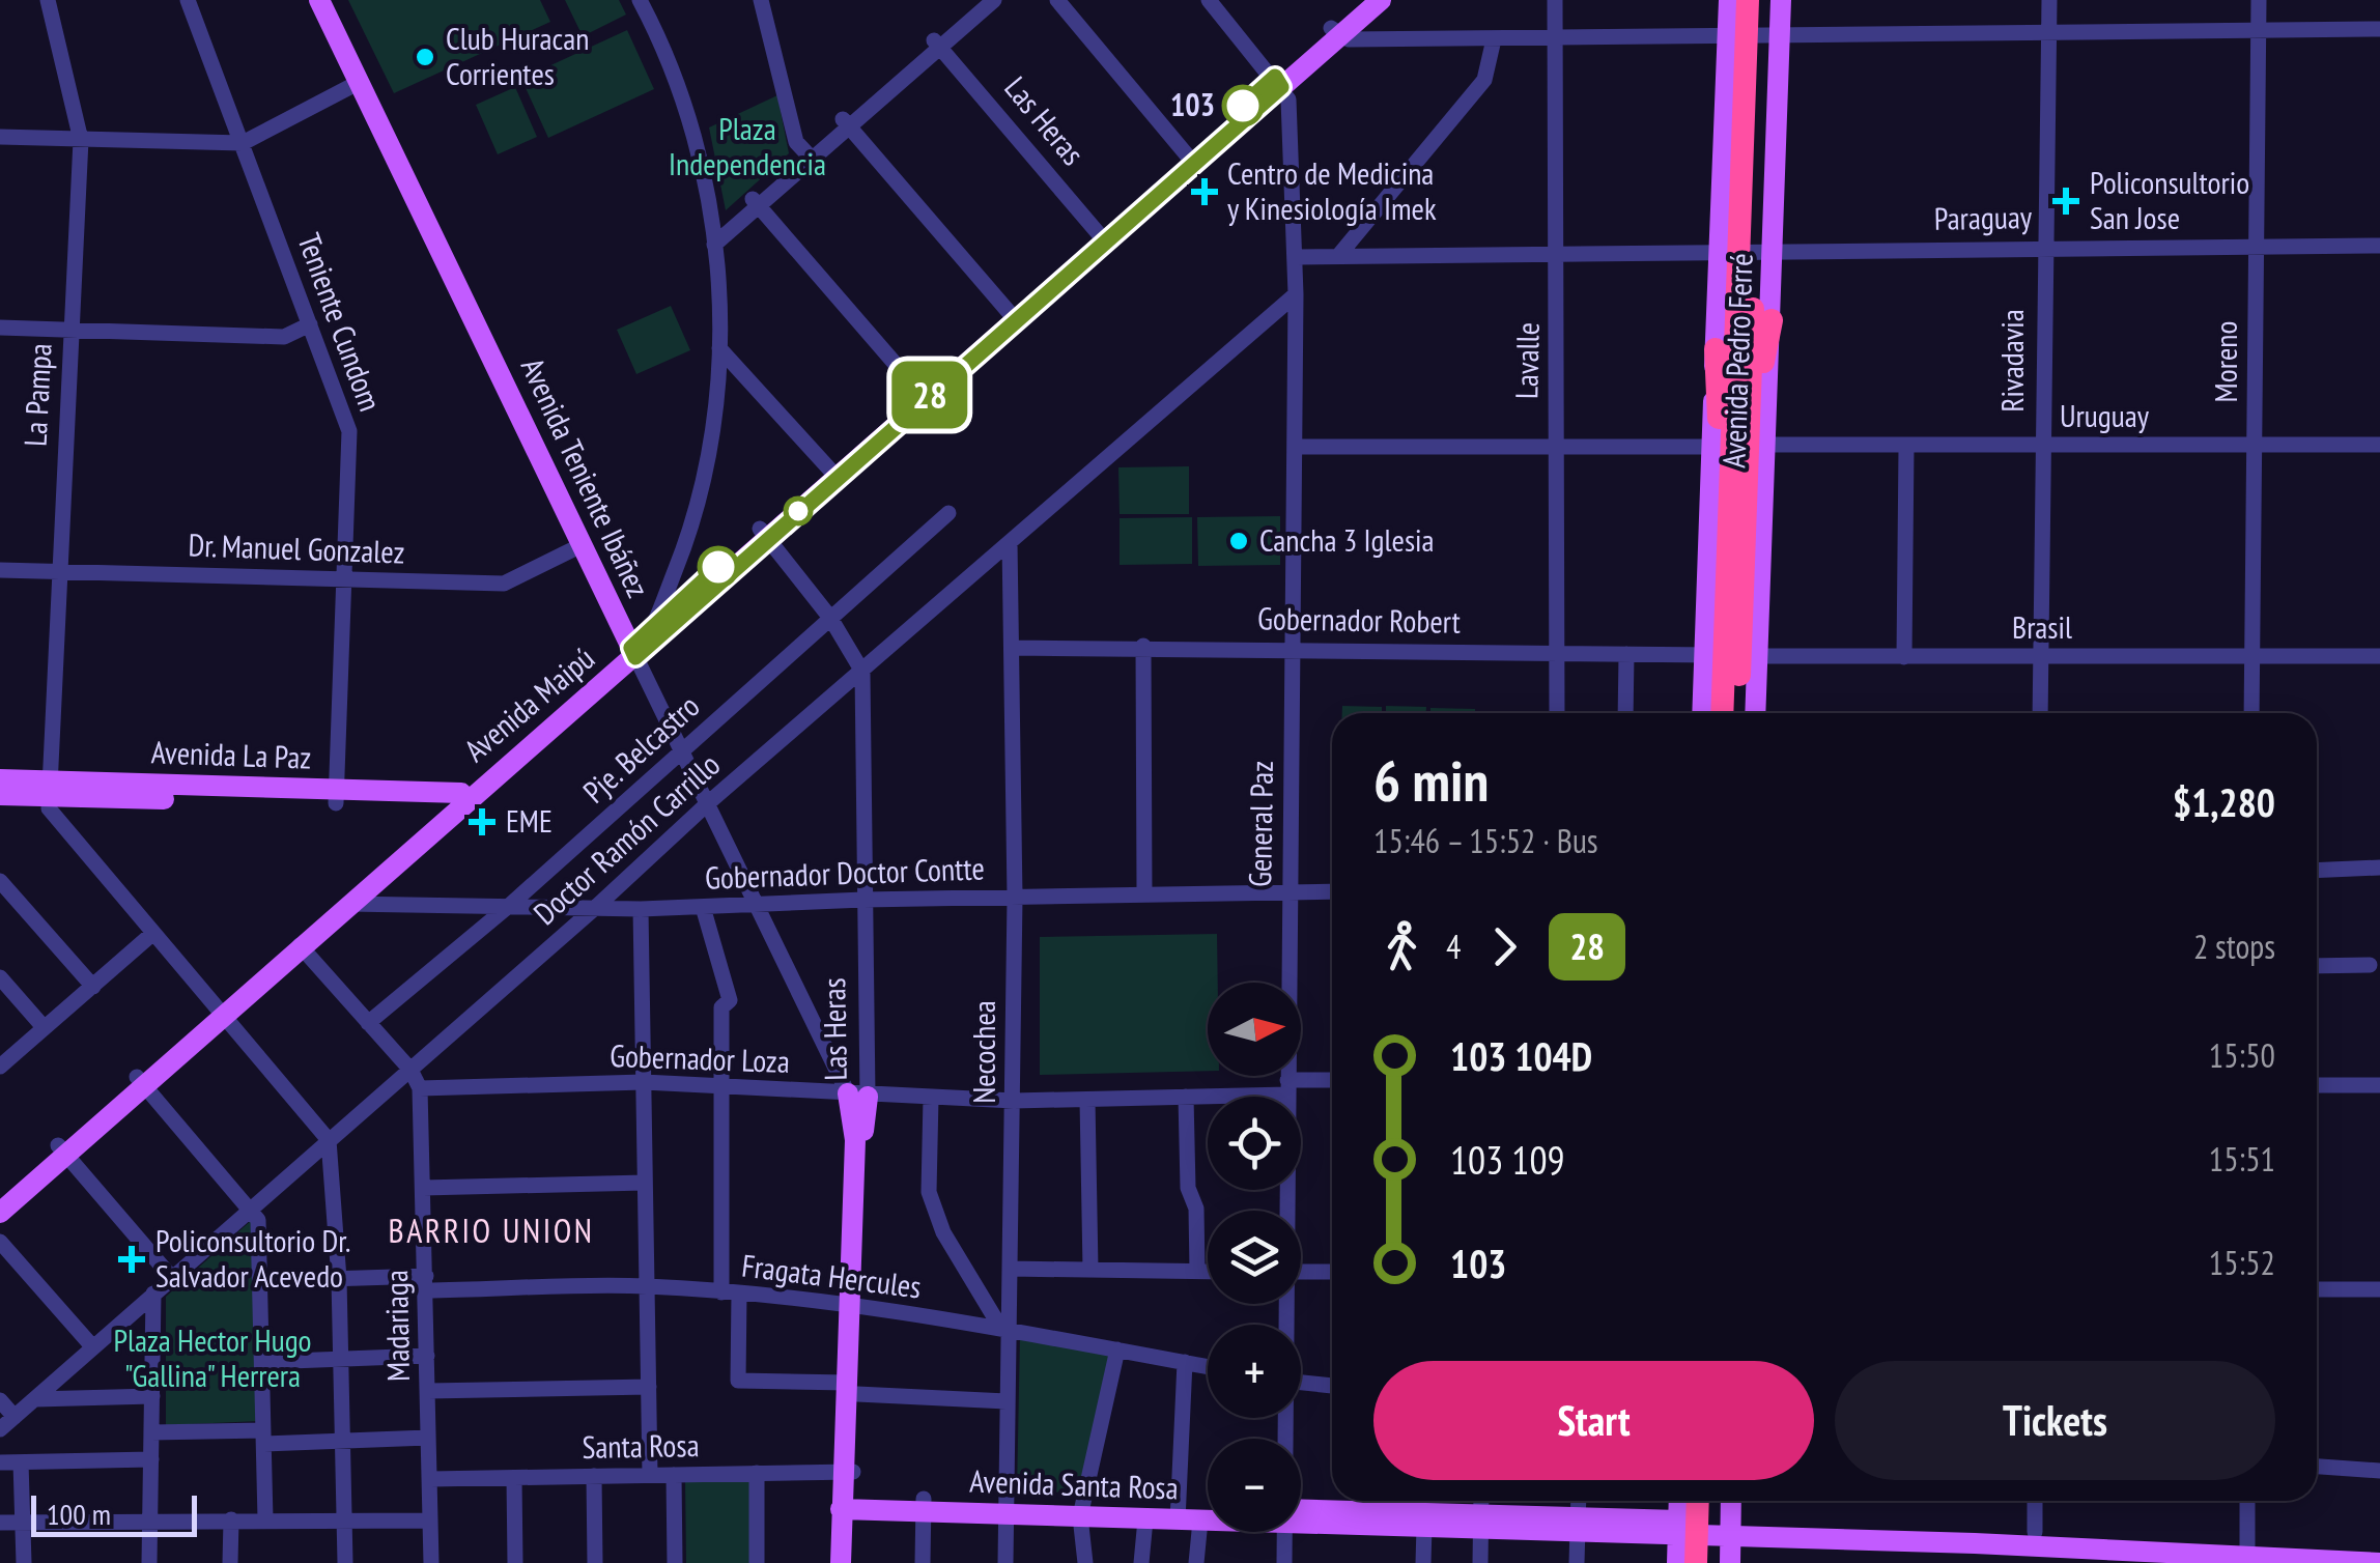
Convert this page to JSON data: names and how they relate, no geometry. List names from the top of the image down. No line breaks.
{"streets":{"highway":["Avenida Pedro Ferré"],"main road":["Las Heras","Avenida Teniente Ibáñez","Avenida Maipú","Avenida La Paz","Avenida Santa Rosa"],"street":["Paraguay","Teniente Cundom","Lavalle","Rivadavia","Moreno","La Pampa","Uruguay","Dr. Manuel Gonzalez","Gobernador Robert","Brasil","Pje. Belcastro","General Paz","Doctor Ramón Carrillo","Gobernador Doctor Contte","Necochea","Gobernador Loza","Fragata Hercules","Madariaga","Santa Rosa"]},"crossings":[["Las Heras","Avenida Teniente Ibáñez"],["Las Heras","Avenida Maipú"],["Las Heras","Doctor Ramón Carrillo"],["Las Heras","Gobernador Doctor Contte"],["Las Heras","Gobernador Loza"],["Las Heras","Fragata Hercules"],["Las Heras","Santa Rosa"],["Las Heras","Avenida Santa Rosa"],["Paraguay","Lavalle"],["Paraguay","Avenida Pedro Ferré"],["Paraguay","Rivadavia"],["Paraguay","Moreno"],["Paraguay","General Paz"],["Teniente Cundom","Dr. Manuel Gonzalez"],["Teniente Cundom","Avenida La Paz"],["Lavalle","Gobernador Robert"],["Avenida Pedro Ferré","Uruguay"],["Avenida Pedro Ferré","Gobernador Robert"],["Avenida Pedro Ferré","Brasil"],["Rivadavia","Uruguay"],["Rivadavia","Brasil"],["Moreno","Uruguay"],["Moreno","Brasil"],["La Pampa","Dr. Manuel Gonzalez"],["La Pampa","Avenida La Paz"],["Avenida Teniente Ibáñez","Dr. Manuel Gonzalez"],["Avenida Teniente Ibáñez","Avenida Maipú"],["Avenida Teniente Ibáñez","Pje. Belcastro"],["Avenida Teniente Ibáñez","Doctor Ramón Carrillo"],["Avenida Teniente Ibáñez","Gobernador Doctor Contte"],["Avenida Teniente Ibáñez","Gobernador Loza"],["Gobernador Robert","Brasil"],["Gobernador Robert","General Paz"],["Gobernador Robert","Necochea"],["Avenida Maipú","Avenida La Paz"],["Avenida Maipú","General Paz"],["Avenida Maipú","Gobernador Doctor Contte"],["Avenida Maipú","Madariaga"],["Pje. Belcastro","Gobernador Doctor Contte"],["Pje. Belcastro","Madariaga"],["General Paz","Doctor Ramón Carrillo"],["General Paz","Gobernador Doctor Contte"],["General Paz","Gobernador Loza"],["Doctor Ramón Carrillo","Gobernador Doctor Contte"],["Doctor Ramón Carrillo","Necochea"],["Doctor Ramón Carrillo","Madariaga"],["Gobernador Doctor Contte","Necochea"],["Necochea","Gobernador Loza"],["Necochea","Fragata Hercules"],["Necochea","Avenida Santa Rosa"],["Gobernador Loza","Madariaga"],["Fragata Hercules","Madariaga"],["Madariaga","Santa Rosa"]],"districts":["BARRIO UNION"],"parks":["Plaza Independencia","Plaza Hector Hugo \"Gallina\" Herrera"],"places":{"other":["Club Huracan Corrientes","103","Cancha 3 Iglesia"],"health":["Centro de Medicina y Kinesiología Imek","Policonsultorio San Jose","EME","Policonsultorio Dr. Salvador Acevedo"]},"lines":["bus line 28"],"scale_bar":"100 m","north":"right","page":{"on_map":"28","heading":["6 min","15:46 – 15:52 · Bus","$1,280"],"legs":["4","28","2 stops"],"map_buttons":["+","−"],"list":[{"name":"103 104D","value":"15:50"},{"name":"103 109","value":"15:51"},{"name":"103","value":"15:52"}],"buttons":["Start","Tickets"],"scale":"100 m"}}
